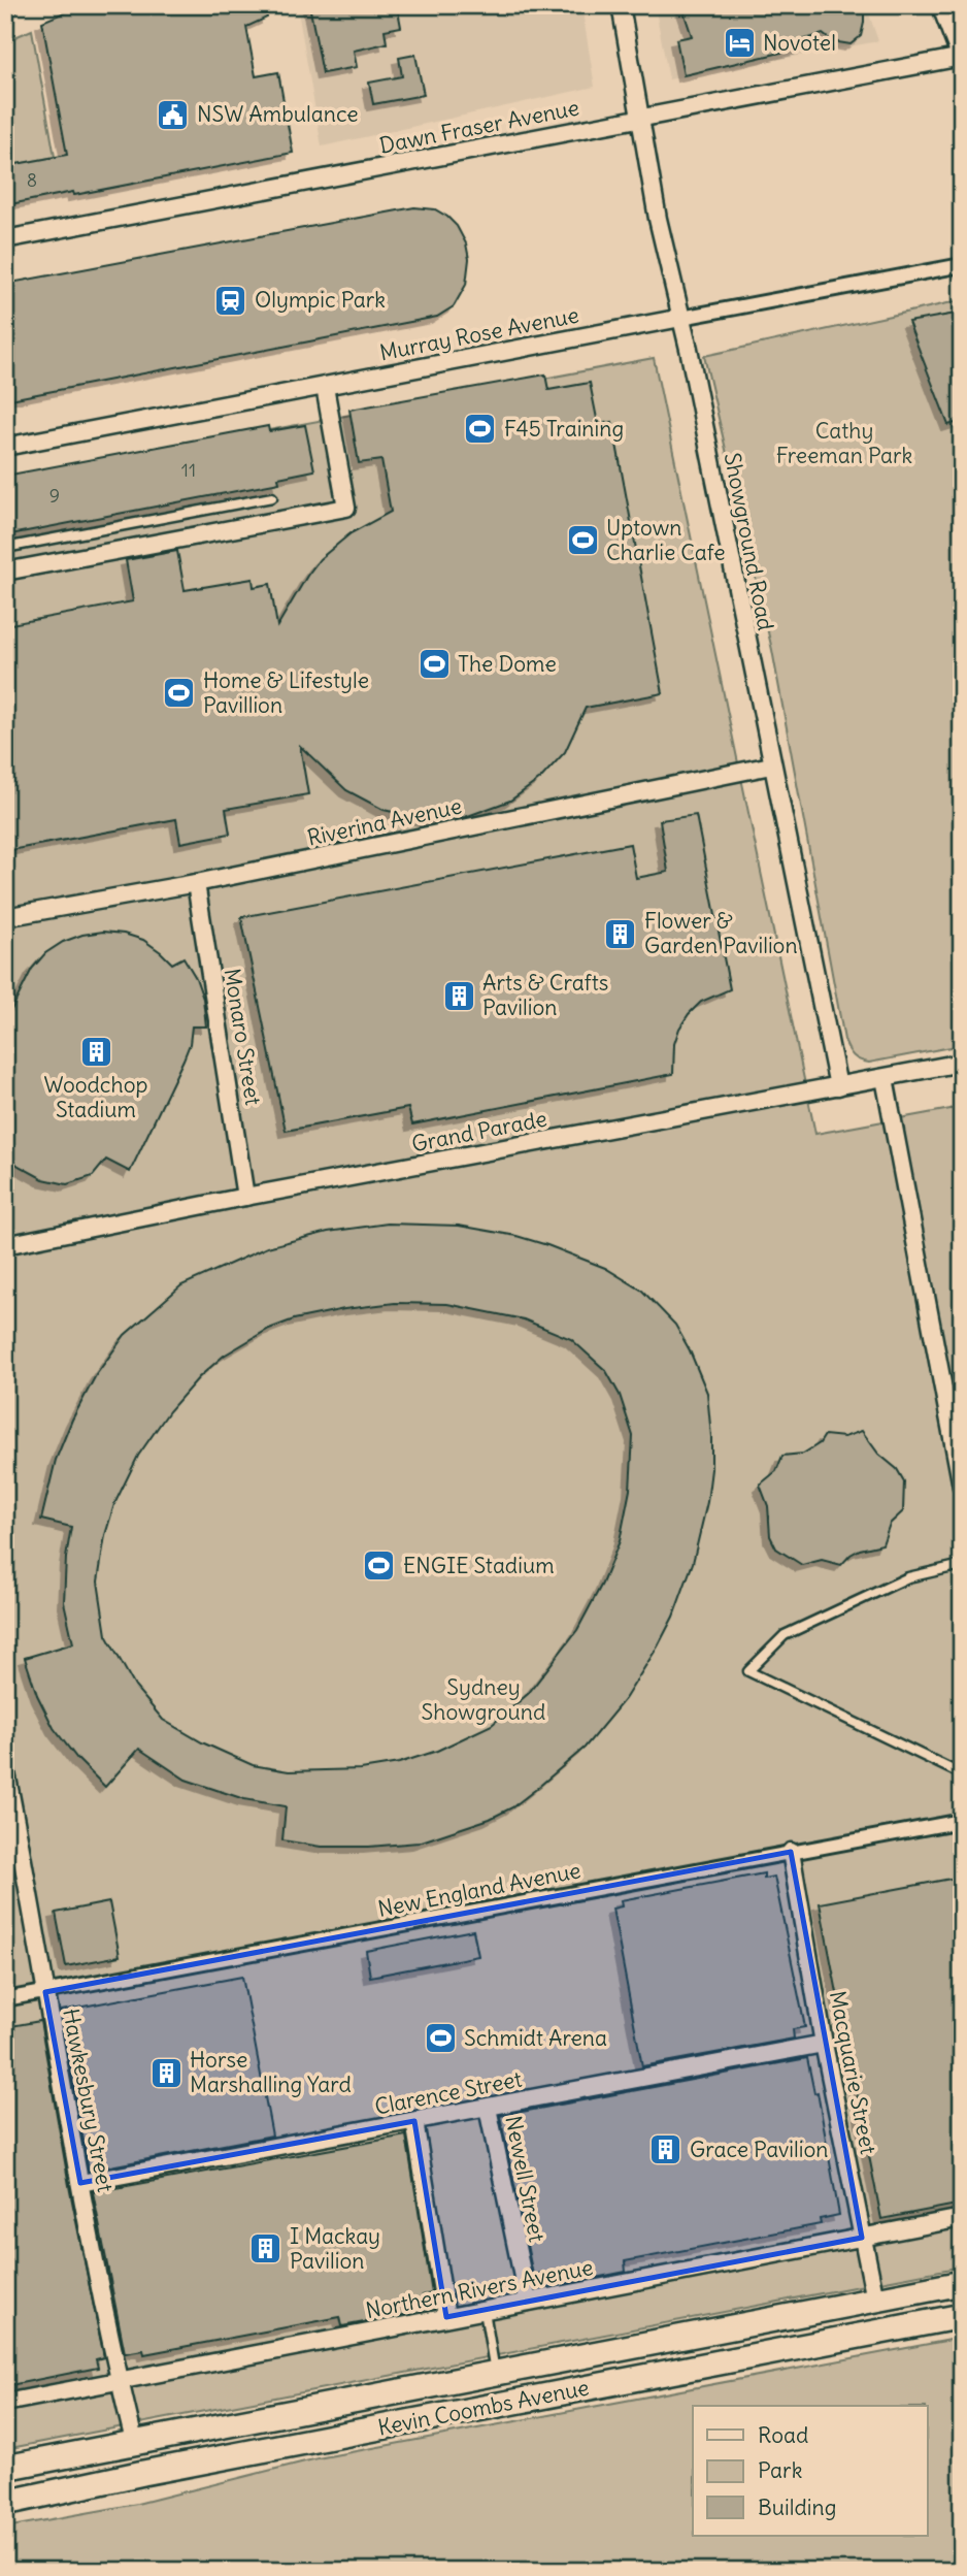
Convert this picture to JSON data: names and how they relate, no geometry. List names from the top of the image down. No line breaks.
{"streets":{"main road":["Kevin Coombs Avenue"],"street":["Dawn Fraser Avenue","Murray Rose Avenue","Showground Road","Riverina Avenue","Monaro Street","Grand Parade","New England Avenue","Macquarie Street","Clarence Street","Hawkesbury Street","Newell Street","Northern Rivers Avenue"]},"crossings":[["Dawn Fraser Avenue","Showground Road"],["Murray Rose Avenue","Showground Road"],["Showground Road","Riverina Avenue"],["Showground Road","Grand Parade"],["Riverina Avenue","Monaro Street"],["Monaro Street","Grand Parade"],["New England Avenue","Macquarie Street"],["New England Avenue","Hawkesbury Street"],["Macquarie Street","Clarence Street"],["Macquarie Street","Northern Rivers Avenue"],["Macquarie Street","Kevin Coombs Avenue"],["Clarence Street","Hawkesbury Street"],["Clarence Street","Newell Street"],["Hawkesbury Street","Northern Rivers Avenue"],["Hawkesbury Street","Kevin Coombs Avenue"],["Newell Street","Northern Rivers Avenue"]],"parks":["Cathy Freeman Park","Sydney Showground"],"places":{"hotel":["Novotel"],"public building":["NSW Ambulance"],"station":["Olympic Park"],"sports":["F45 Training","Uptown Charlie Cafe","The Dome","Home & Lifestyle Pavillion","ENGIE Stadium","Schmidt Arena"],"building":["Flower & Garden Pavilion","Arts & Crafts Pavilion","Woodchop Stadium","Horse Marshalling Yard","Grace Pavilion","I Mackay Pavilion"]},"house_numbers":["8","11","9"],"legend":["Road","Park","Building"]}
